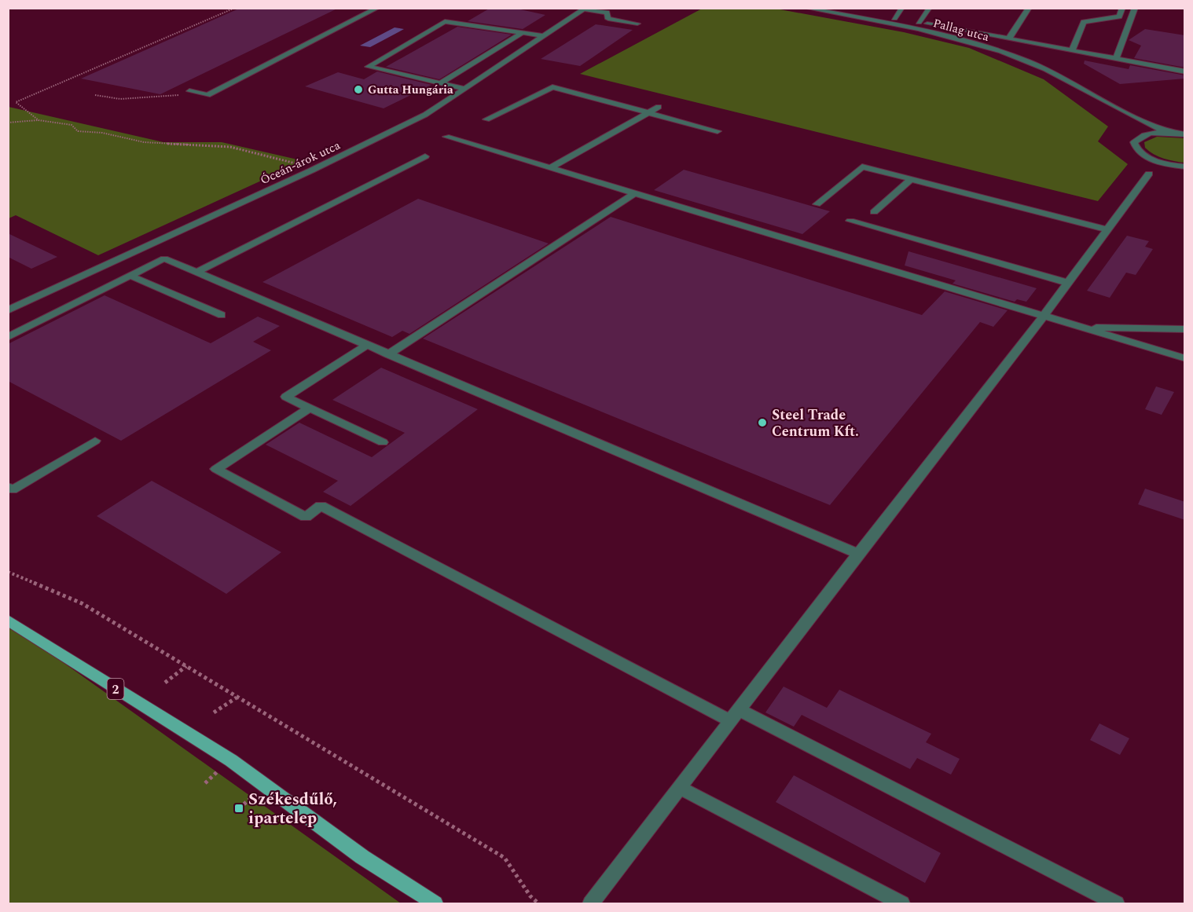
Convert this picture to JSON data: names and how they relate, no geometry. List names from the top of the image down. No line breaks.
{"streets":{"main road":["2"],"street":["Pallag utca","Óceán-árok utca"]},"places":{"other":["Gutta Hungária","Steel Trade Centrum Kft."],"transit":["Székesdűlő, ipartelep"]}}
